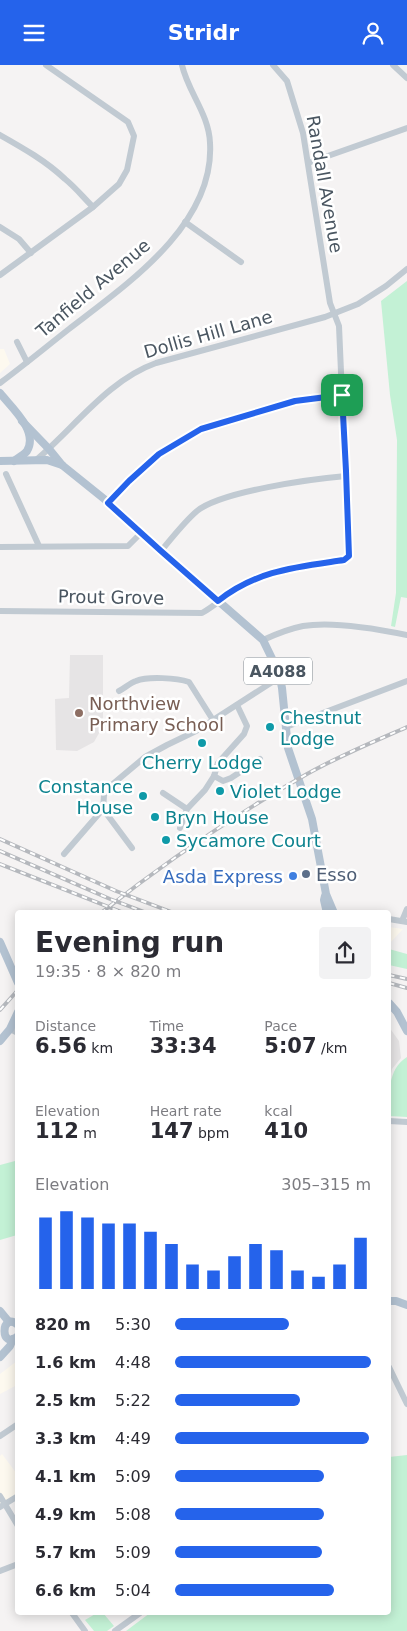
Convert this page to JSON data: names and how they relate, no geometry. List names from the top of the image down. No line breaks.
{"streets":{"main road":["A4088"],"street":["Randall Avenue","Tanfield Avenue","Dollis Hill Lane","Prout Grove"]},"crossings":[["Randall Avenue","Dollis Hill Lane"],["Randall Avenue","Prout Grove"],["Dollis Hill Lane","A4088"],["Prout Grove","A4088"]],"places":["Northview Primary School","Chestnut Lodge","Cherry Lodge","Violet Lodge","Constance House","Bryn House","Sycamore Court","Esso","Asda Express"],"page":{"header":"Stridr","heading":["Evening run","19:35 · 8 × 820 m"],"stats":[["Distance","6.56 km"],["Time","33:34"],["Pace","5:07 /km"],["Elevation","112 m"],["Heart rate","147 bpm"],["kcal","410"]],"chart":["Elevation","305–315 m"],"list":[{"name":"820 m","note":"5:30"},{"name":"1.6 km","note":"4:48"},{"name":"2.5 km","note":"5:22"},{"name":"3.3 km","note":"4:49"},{"name":"4.1 km","note":"5:09"},{"name":"4.9 km","note":"5:08"},{"name":"5.7 km","note":"5:09"},{"name":"6.6 km","note":"5:04"}]}}
